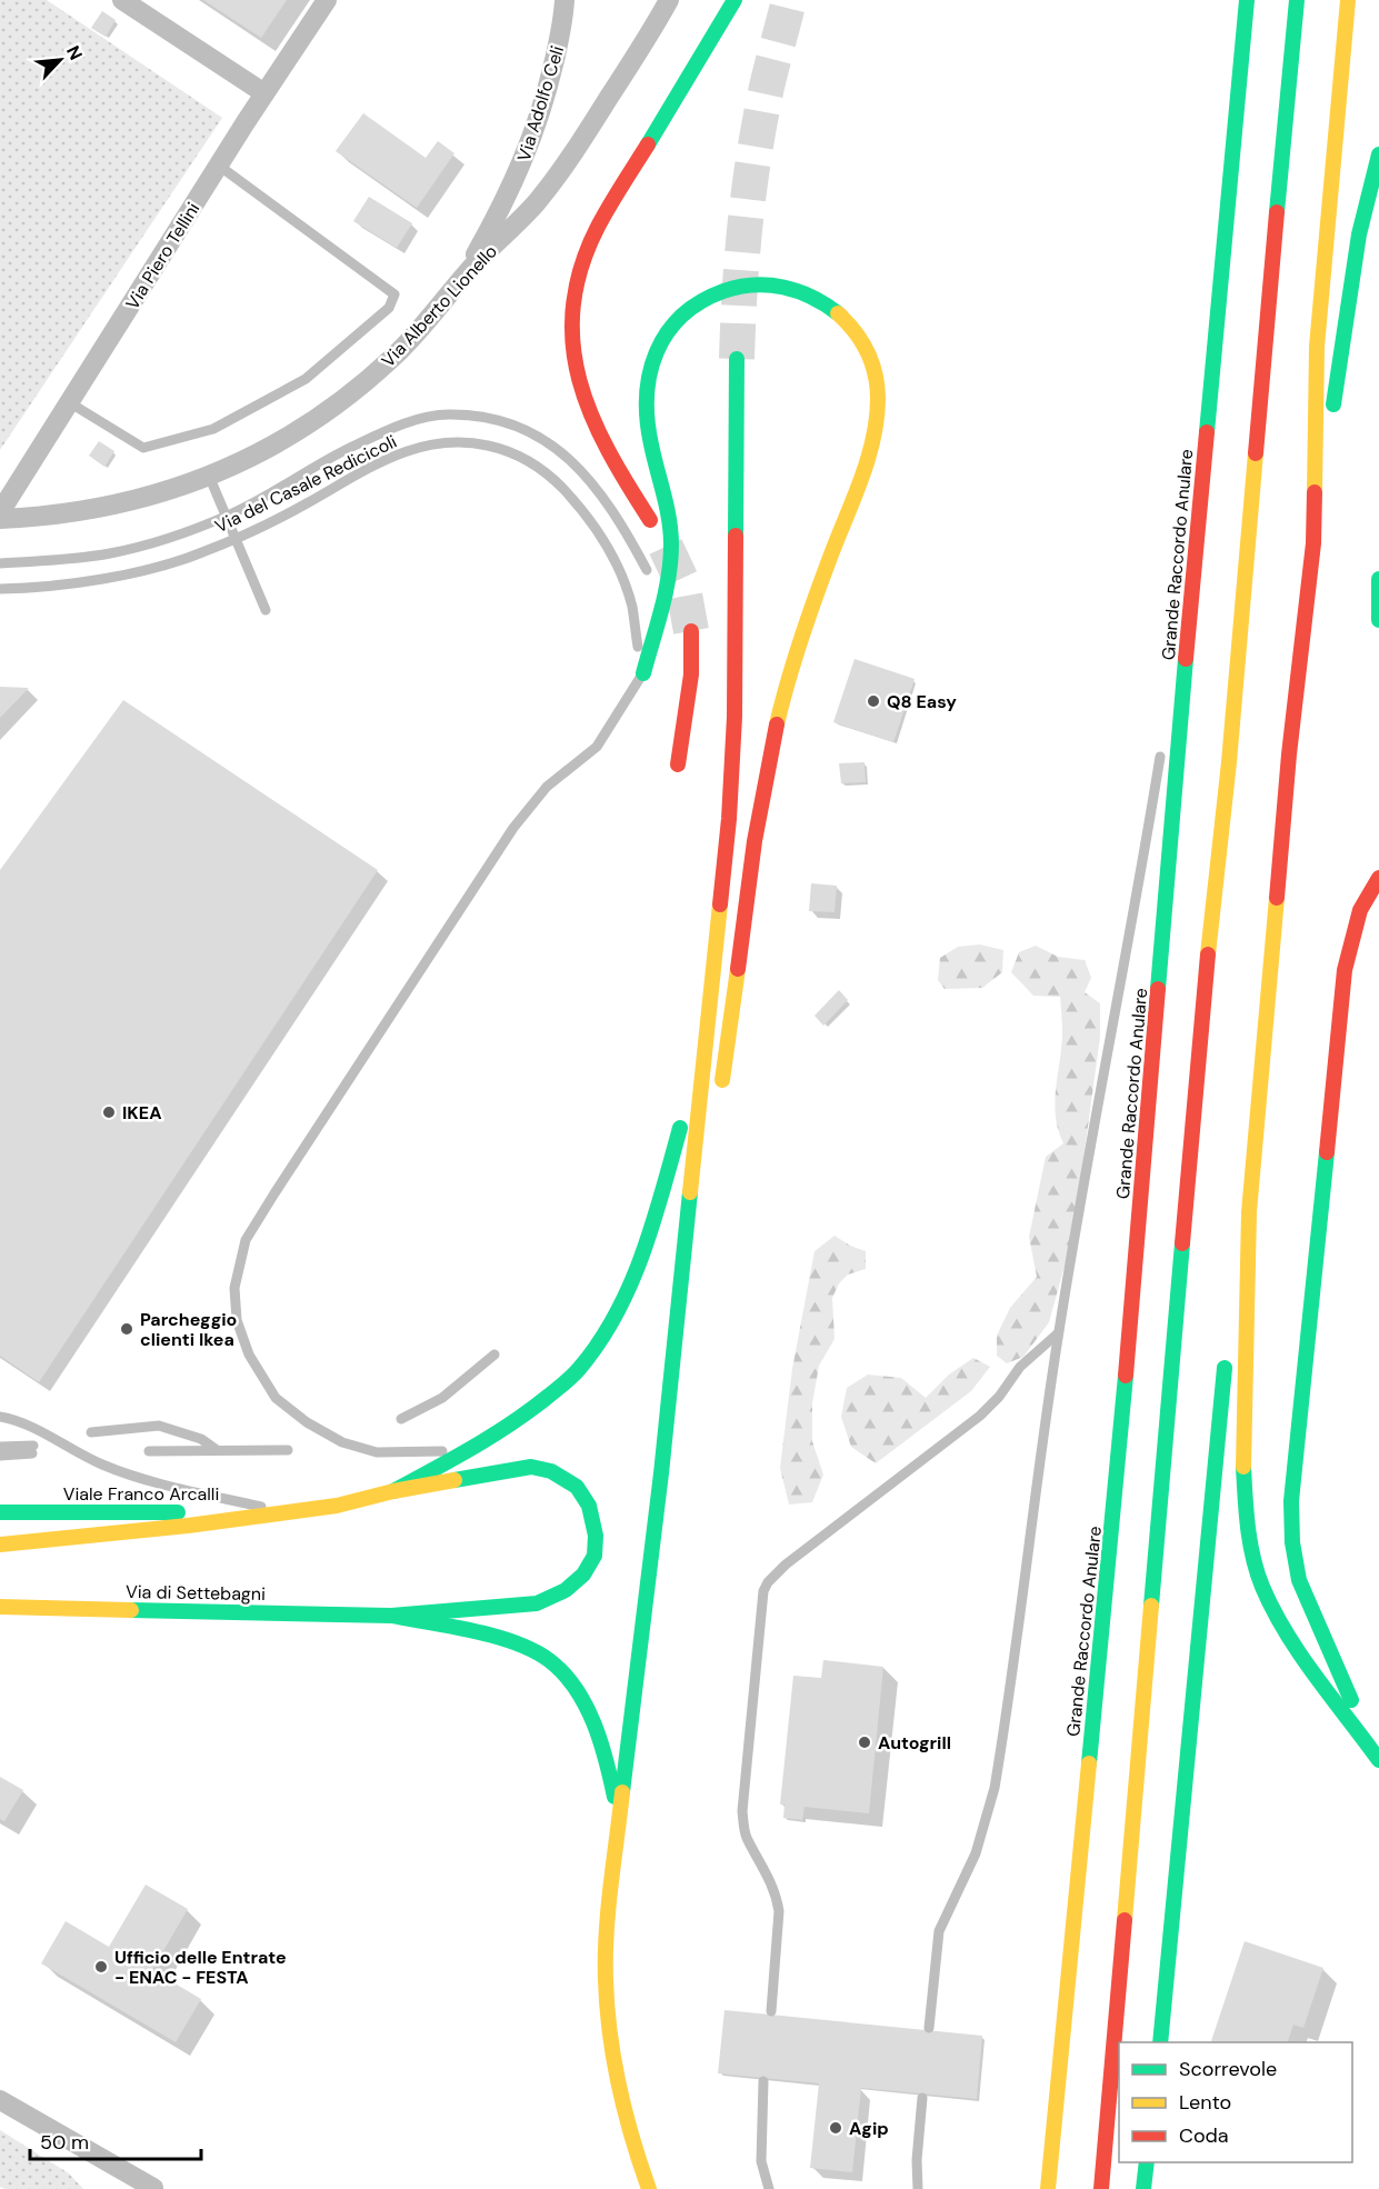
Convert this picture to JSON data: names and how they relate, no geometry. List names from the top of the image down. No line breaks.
{"streets":{"main road":["Grande Raccordo Anulare","Viale Franco Arcalli","Via di Settebagni"],"street":["Via Adolfo Celi","Via Piero Tellini","Via Alberto Lionello"],"lane":["Via del Casale Redicicoli"]},"crossings":[["Via Adolfo Celi","Via Alberto Lionello"]],"places":["Q8 Easy","IKEA","Parcheggio clienti Ikea","Autogrill","Ufficio delle Entrate - ENAC - FESTA","Agip"],"legend":["Scorrevole","Lento","Coda"],"scale_bar":"50 m","north":"top right"}
